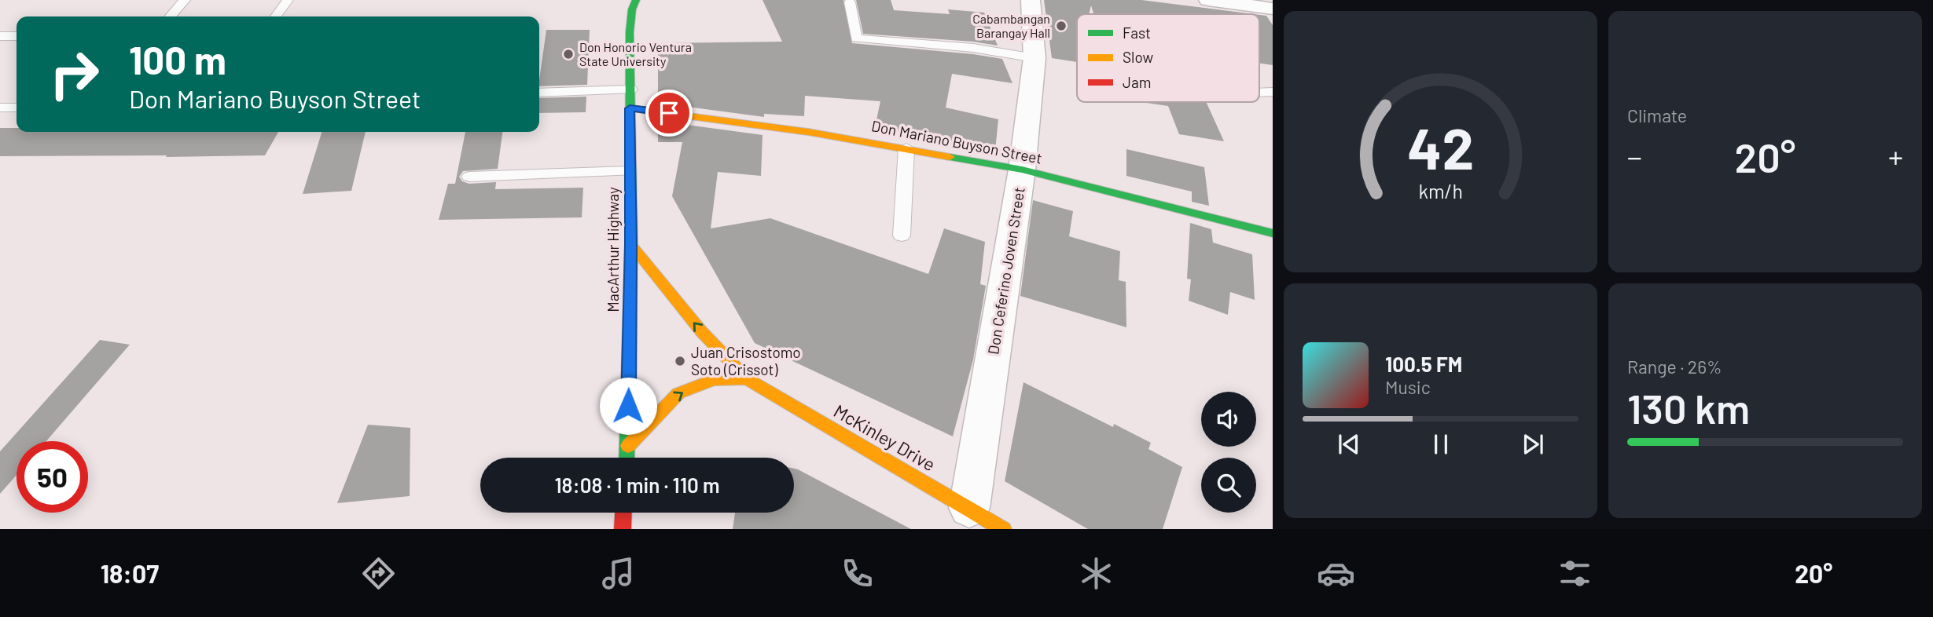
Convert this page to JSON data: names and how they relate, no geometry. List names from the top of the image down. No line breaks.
{"streets":{"main road":["Don Mariano Buyson Street","MacArthur Highway","McKinley Drive"],"street":["Don Ceferino Joven Street"]},"crossings":[["Don Mariano Buyson Street","MacArthur Highway"],["Don Mariano Buyson Street","Don Ceferino Joven Street"],["MacArthur Highway","McKinley Drive"],["Don Ceferino Joven Street","McKinley Drive"]],"one_way":["McKinley Drive"],"places":["Cabambangan Barangay Hall","Don Honorio Ventura State University","Juan Crisostomo Soto (Crissot)"],"legend":["Fast","Slow","Jam"],"page":{"tile":["Climate",["Range · 26%","130 km"]],"turn":["100 m","Don Mariano Buyson Street"],"heat":["−","20°","+"],"song":["100.5 FM","Music"],"limit":"50","trip":"18:08 · 1 min · 110 m","tabs":["18:07","20°"],"gauge":["42","km/h"]}}
